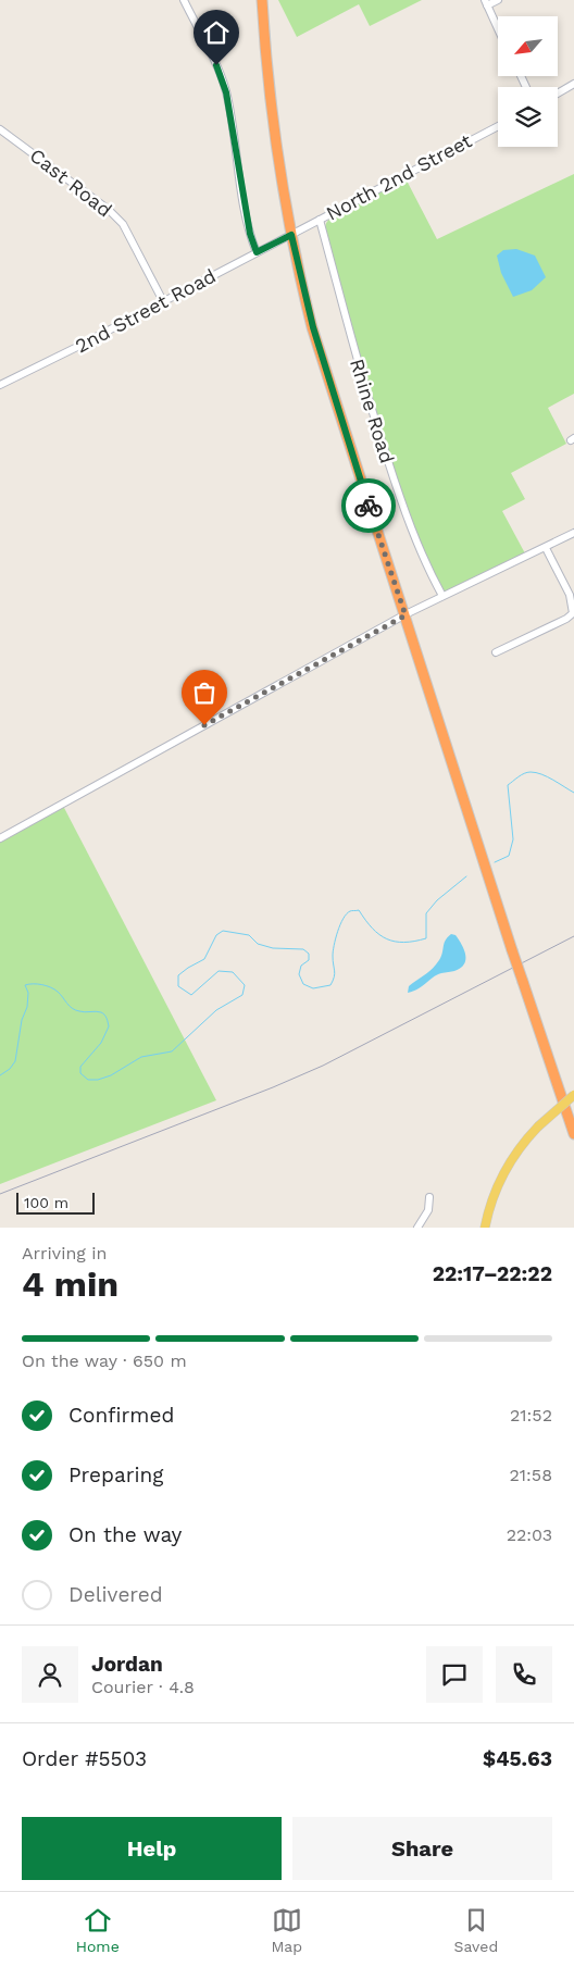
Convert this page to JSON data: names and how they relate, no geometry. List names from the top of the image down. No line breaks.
{"streets":{"street":["North 2nd Street","Cast Road","2nd Street Road","Rhine Road"]},"crossings":[["North 2nd Street","2nd Street Road"],["North 2nd Street","Rhine Road"],["Cast Road","2nd Street Road"]],"scale_bar":"100 m","north":"bottom left","page":{"scale":"100 m","heading":["4 min","Arriving in","22:17–22:22"],"panel":["Jordan","Courier · 4.8","Order #5503","$45.63"],"bar":"On the way · 650 m","list":[["Confirmed","21:52"],["Preparing","21:58"],["On the way","22:03"],"Delivered"],"buttons":["Help","Share"],"tabs":["Home","Map","Saved"]}}
